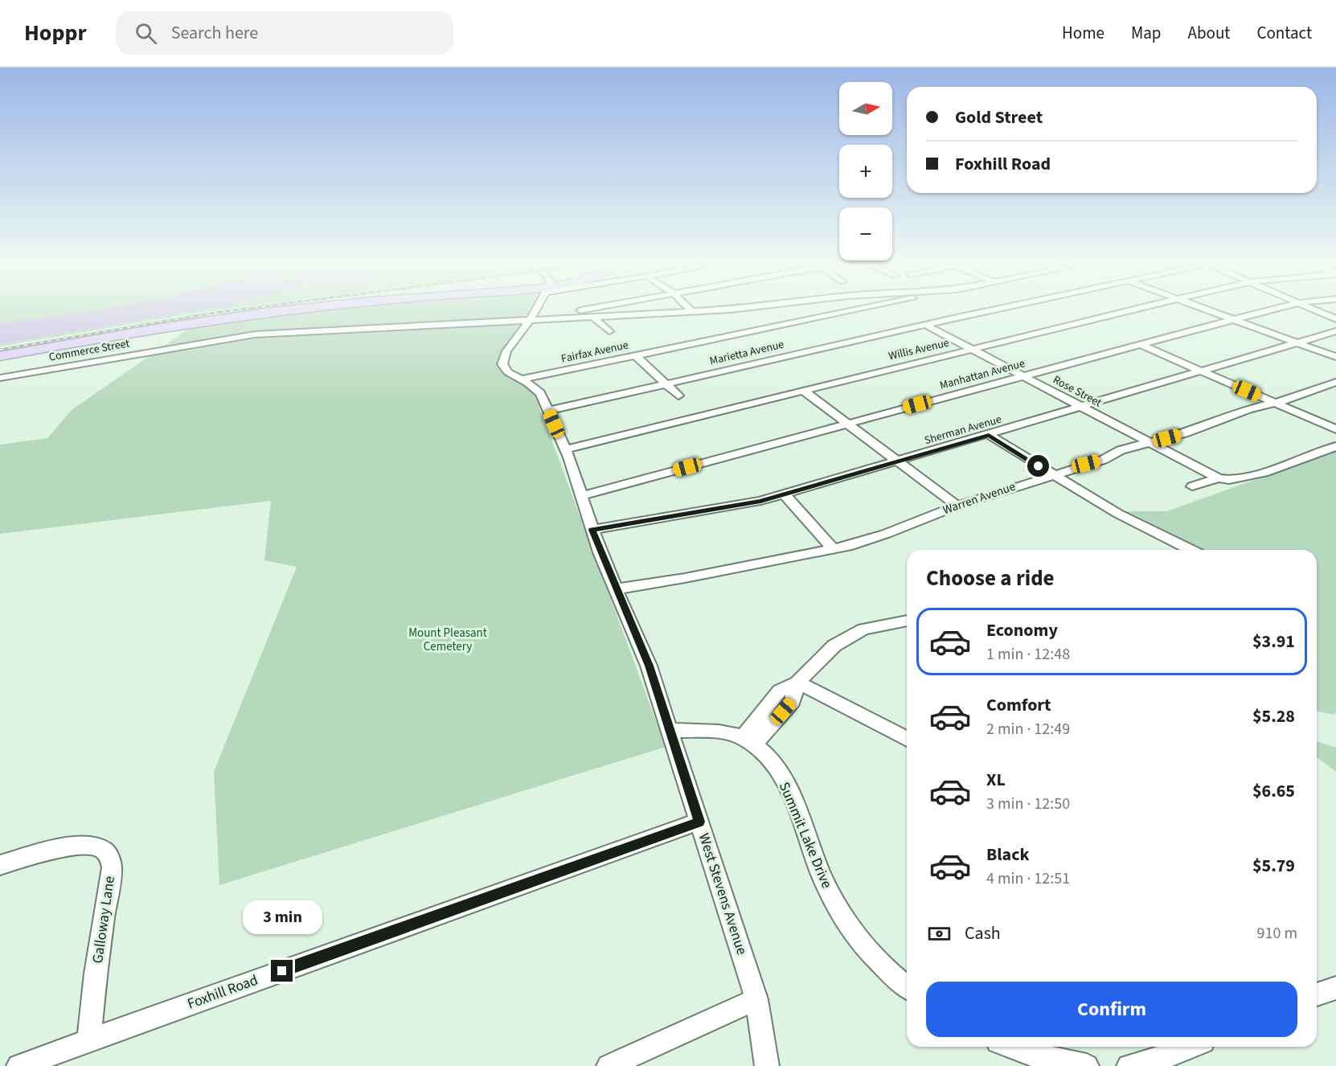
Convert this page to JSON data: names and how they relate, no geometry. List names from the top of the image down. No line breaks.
{"streets":{"street":["Willis Avenue","Commerce Street","Fairfax Avenue","Marietta Avenue","Manhattan Avenue","Rose Street","Sherman Avenue","Warren Avenue","Summit Lake Drive","West Stevens Avenue","Galloway Lane","Foxhill Road"]},"crossings":[["Willis Avenue","Rose Street"],["Willis Avenue","West Stevens Avenue"],["Commerce Street","West Stevens Avenue"],["Fairfax Avenue","West Stevens Avenue"],["Marietta Avenue","Rose Street"],["Marietta Avenue","West Stevens Avenue"],["Manhattan Avenue","Rose Street"],["Manhattan Avenue","West Stevens Avenue"],["Rose Street","Sherman Avenue"],["Rose Street","Warren Avenue"],["Sherman Avenue","West Stevens Avenue"],["Warren Avenue","West Stevens Avenue"],["West Stevens Avenue","Foxhill Road"],["Galloway Lane","Foxhill Road"]],"parks":["Mount Pleasant Cemetery"],"north":"right","page":{"header":"Hoppr","search":"Search here","nav":["Home","Map","About","Contact"],"map_buttons":["+","−"],"banner":["Gold Street","Foxhill Road"],"heading":"Choose a ride","list":[{"name":"Economy","note":"1 min · 12:48","value":"$3.91"},{"name":"Comfort","note":"2 min · 12:49","value":"$5.28"},{"name":"XL","note":"3 min · 12:50","value":"$6.65"},{"name":"Black","note":"4 min · 12:51","value":"$5.79"}],"bubble":"3 min","pay":["Cash","910 m"],"buttons":"Confirm"}}
